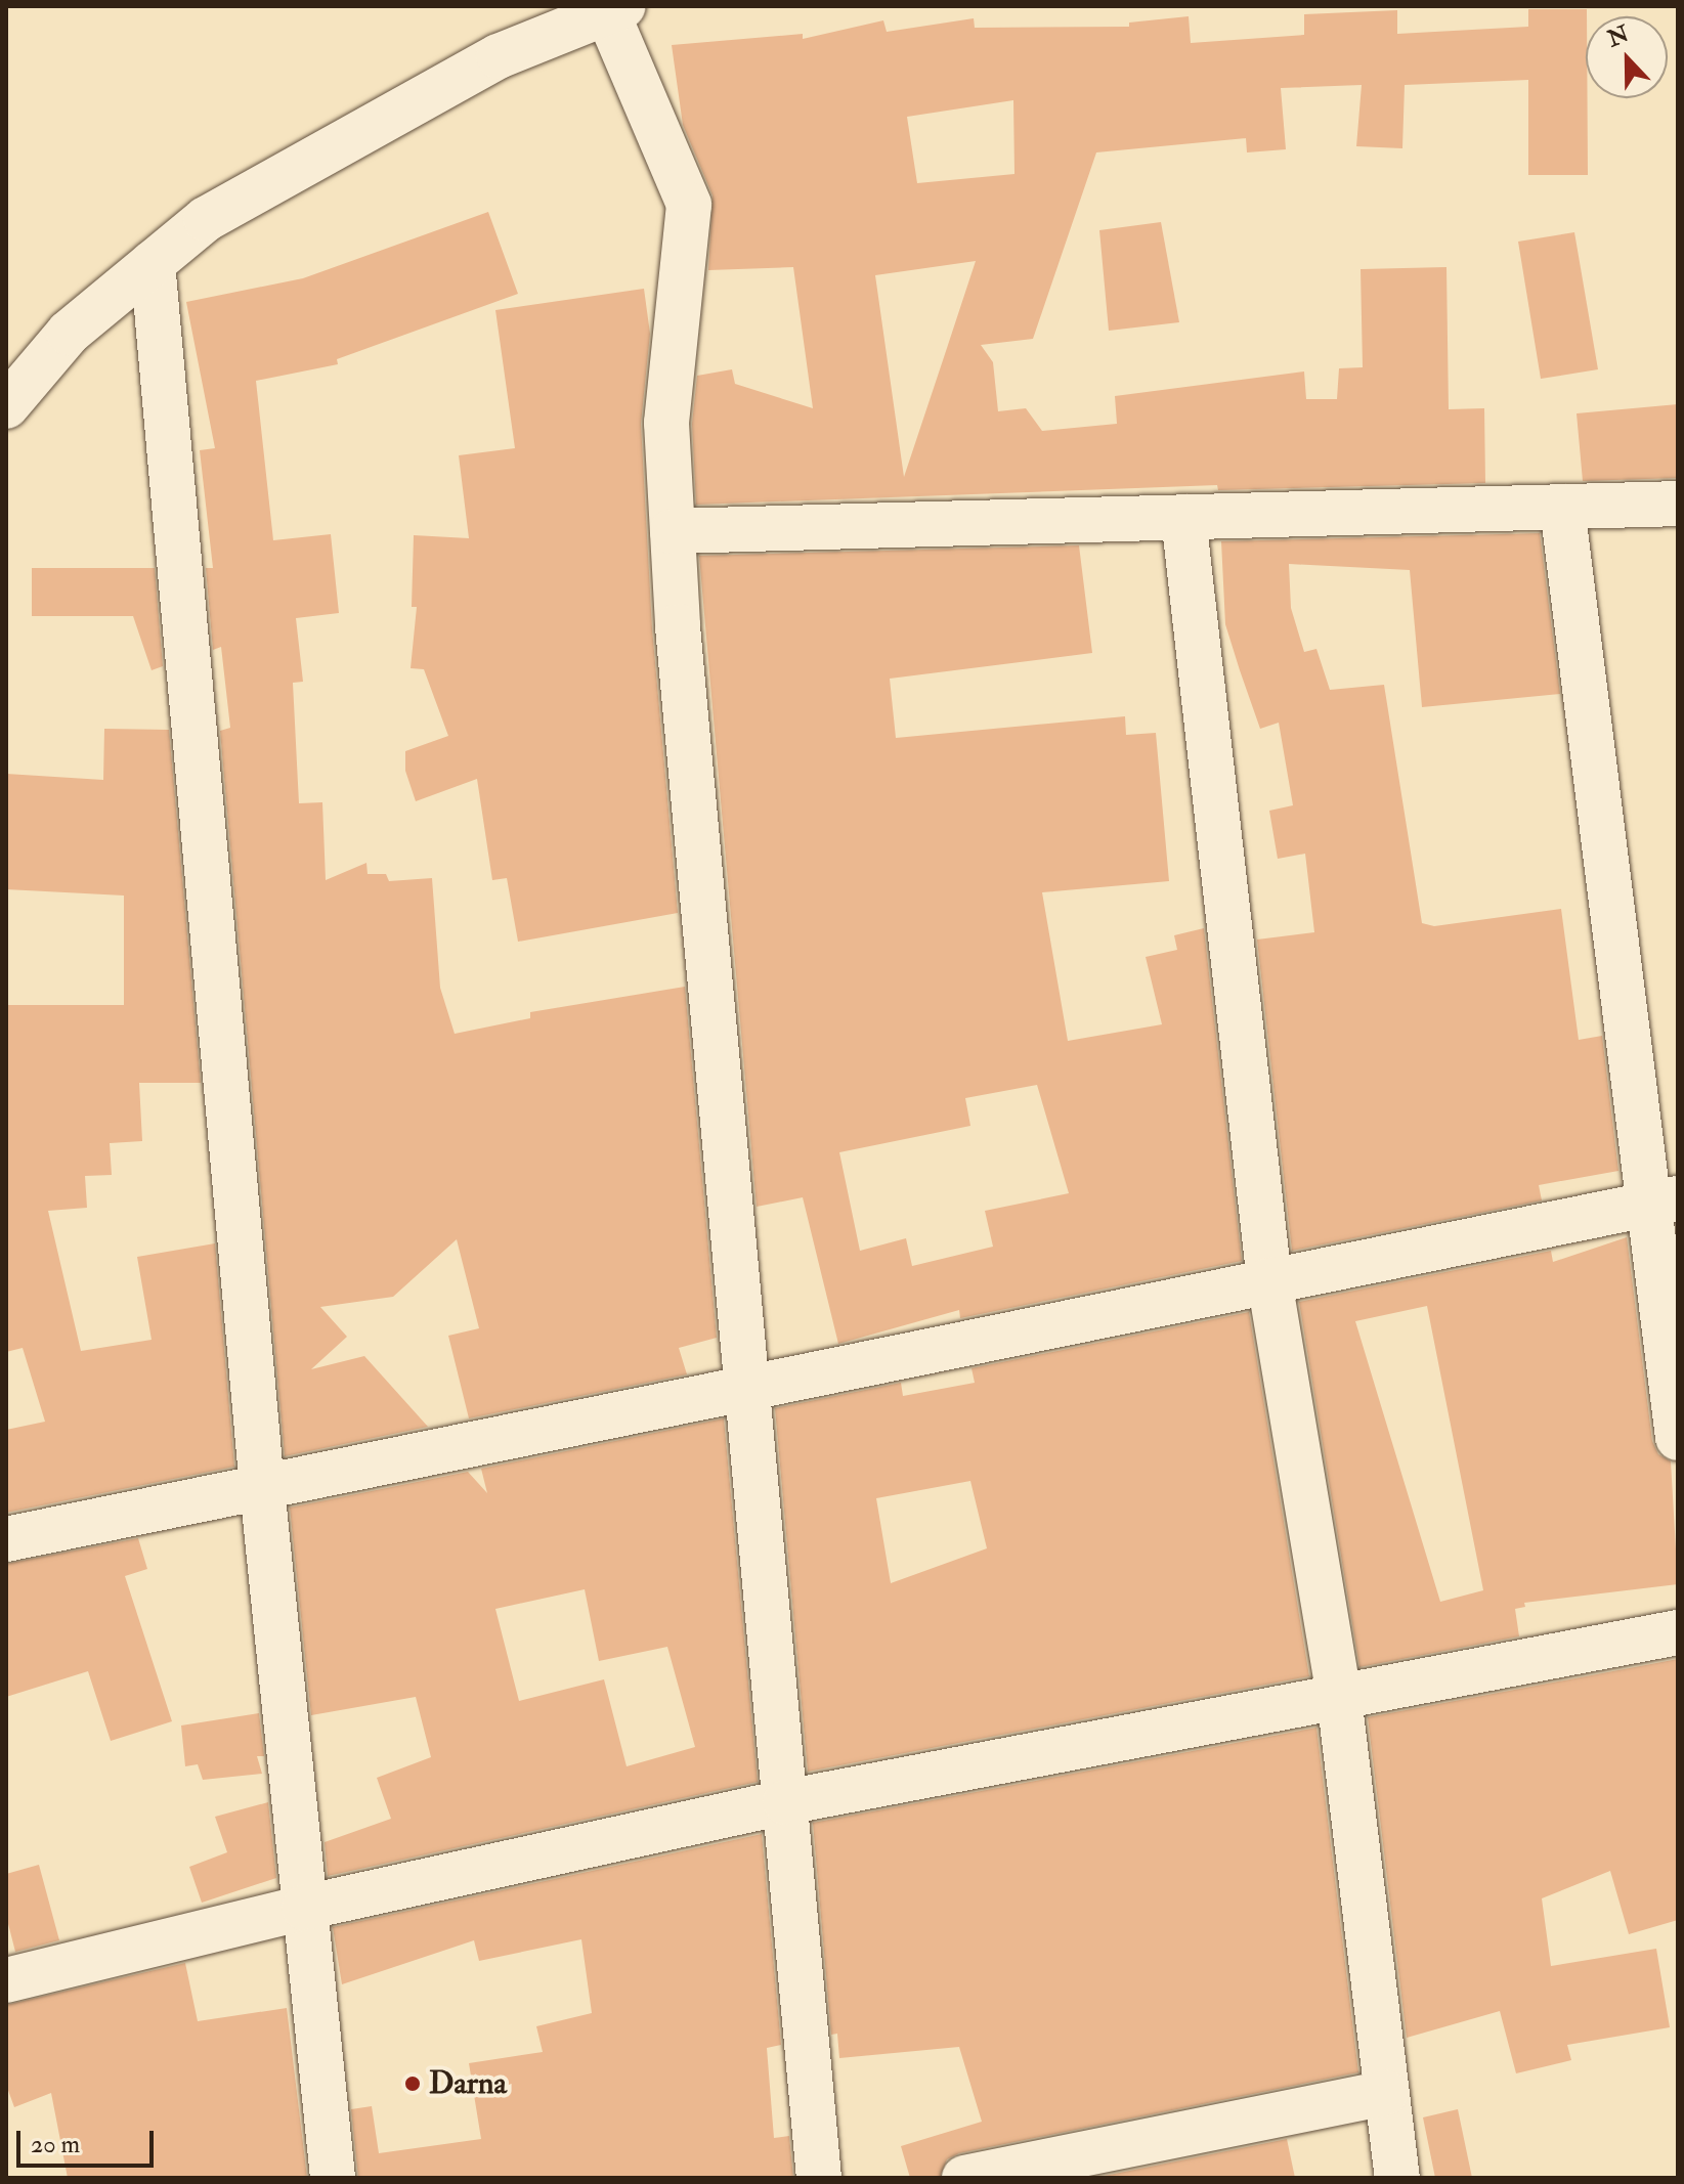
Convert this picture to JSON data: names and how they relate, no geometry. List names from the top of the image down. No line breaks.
{"places":["Darna"],"scale_bar":"20 m","north":"top"}
